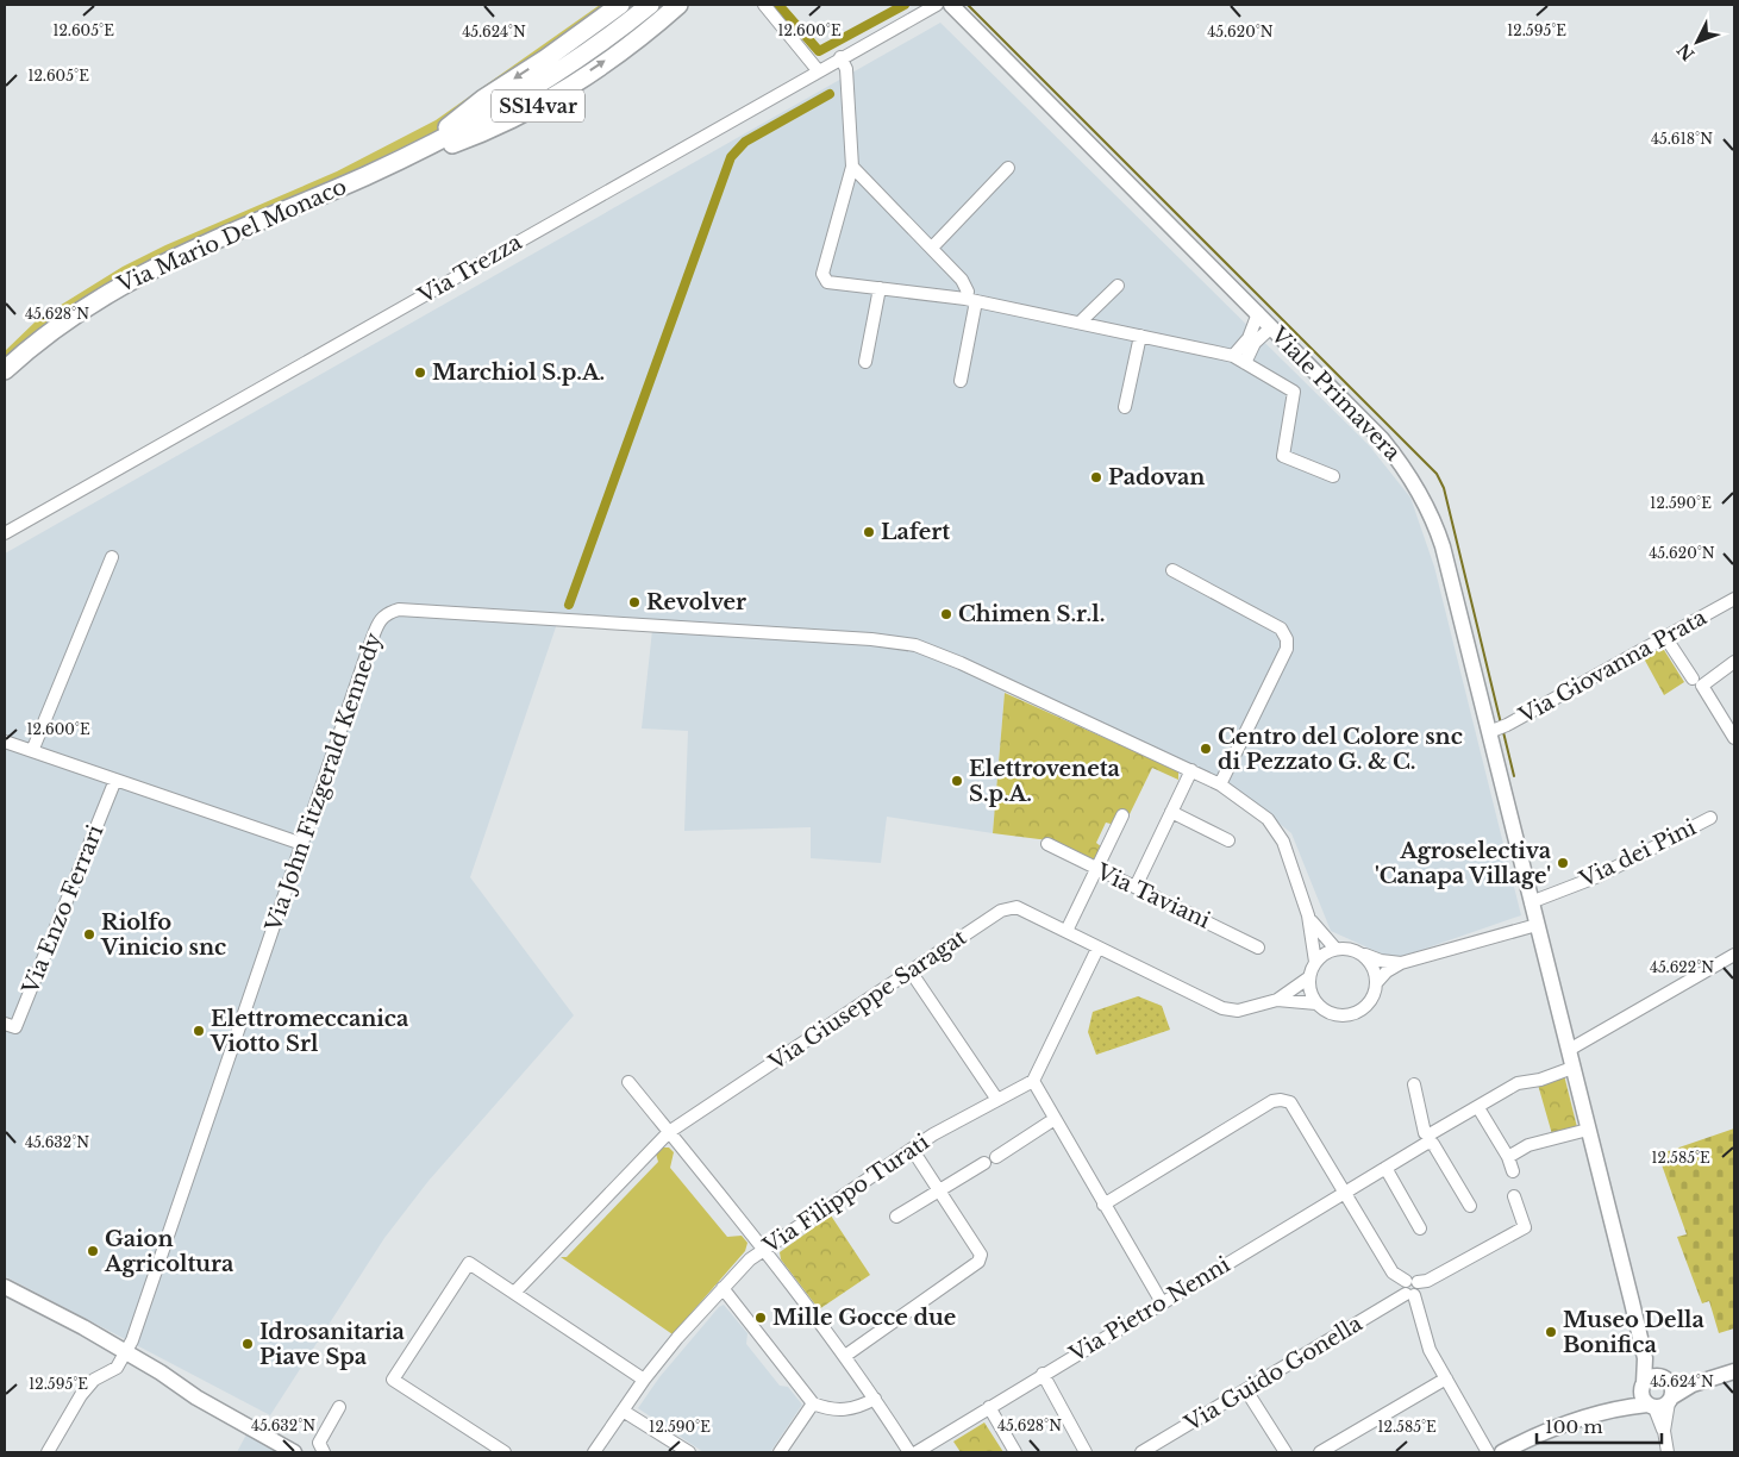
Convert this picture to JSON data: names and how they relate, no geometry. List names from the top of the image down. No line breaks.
{"streets":{"highway":["SS14var","Via Mario Del Monaco"],"main road":["Viale Primavera"],"street":["Via Trezza","Via Giovanna Prata","Via John Fitzgerald Kennedy","Via dei Pini","Via Taviani","Via Enzo Ferrari","Via Giuseppe Saragat","Via Filippo Turati","Via Pietro Nenni","Via Guido Gonella"]},"crossings":[["SS14var","Via Mario Del Monaco"],["Viale Primavera","Via Giovanna Prata"],["Viale Primavera","Via dei Pini"],["Via John Fitzgerald Kennedy","Via Giuseppe Saragat"]],"places":["Marchiol S.p.A.","Padovan","Lafert","Revolver","Chimen S.r.l.","Centro del Colore snc di Pezzato G. & C.","Elettroveneta S.p.A.","Agroselectiva 'Canapa Village'","Riolfo Vinicio snc","Elettromeccanica Viotto Srl","Gaion Agricoltura","Mille Gocce due","Museo Della Bonifica","Idrosanitaria Piave Spa"],"scale_bar":"100 m","north":"bottom left","coordinates":["12.605°E","12.600°E","12.595°E","45.624°N","45.620°N","45.618°N","45.628°N","12.590°E","45.622°N","45.632°N","12.585°E"]}
